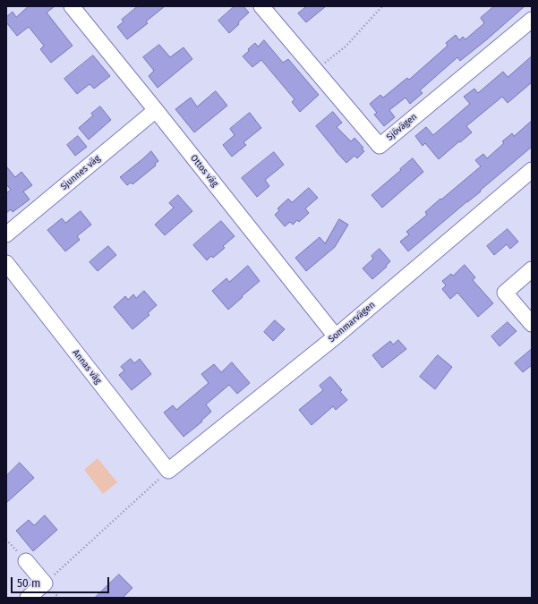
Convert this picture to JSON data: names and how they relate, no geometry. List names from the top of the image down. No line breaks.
{"streets":{"street":["Sjövägen","Ottos väg","Sjunnes väg","Sommarvägen","Annas väg"]},"crossings":[["Ottos väg","Sjunnes väg"],["Ottos väg","Sommarvägen"],["Sommarvägen","Annas väg"]],"scale_bar":"50 m"}
